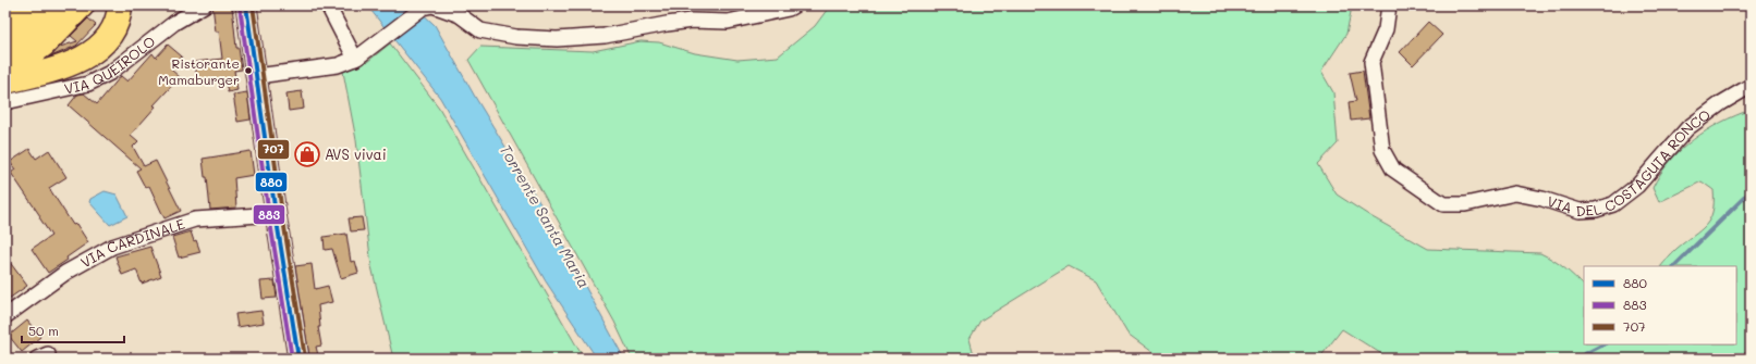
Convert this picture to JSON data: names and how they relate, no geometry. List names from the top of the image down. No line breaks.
{"streets":{"street":["VIA QUEIROLO","VIA DEL COSTAGUTA RONCO","VIA CARDINALE"]},"water":["Torrente Santa Maria"],"places":{"other":["Ristorante Mamaburger"],"shop":["AVS vivai"]},"lines":["transit line 880","transit line 707","transit line 883"],"legend":["880","883","707"],"scale_bar":"50 m"}
